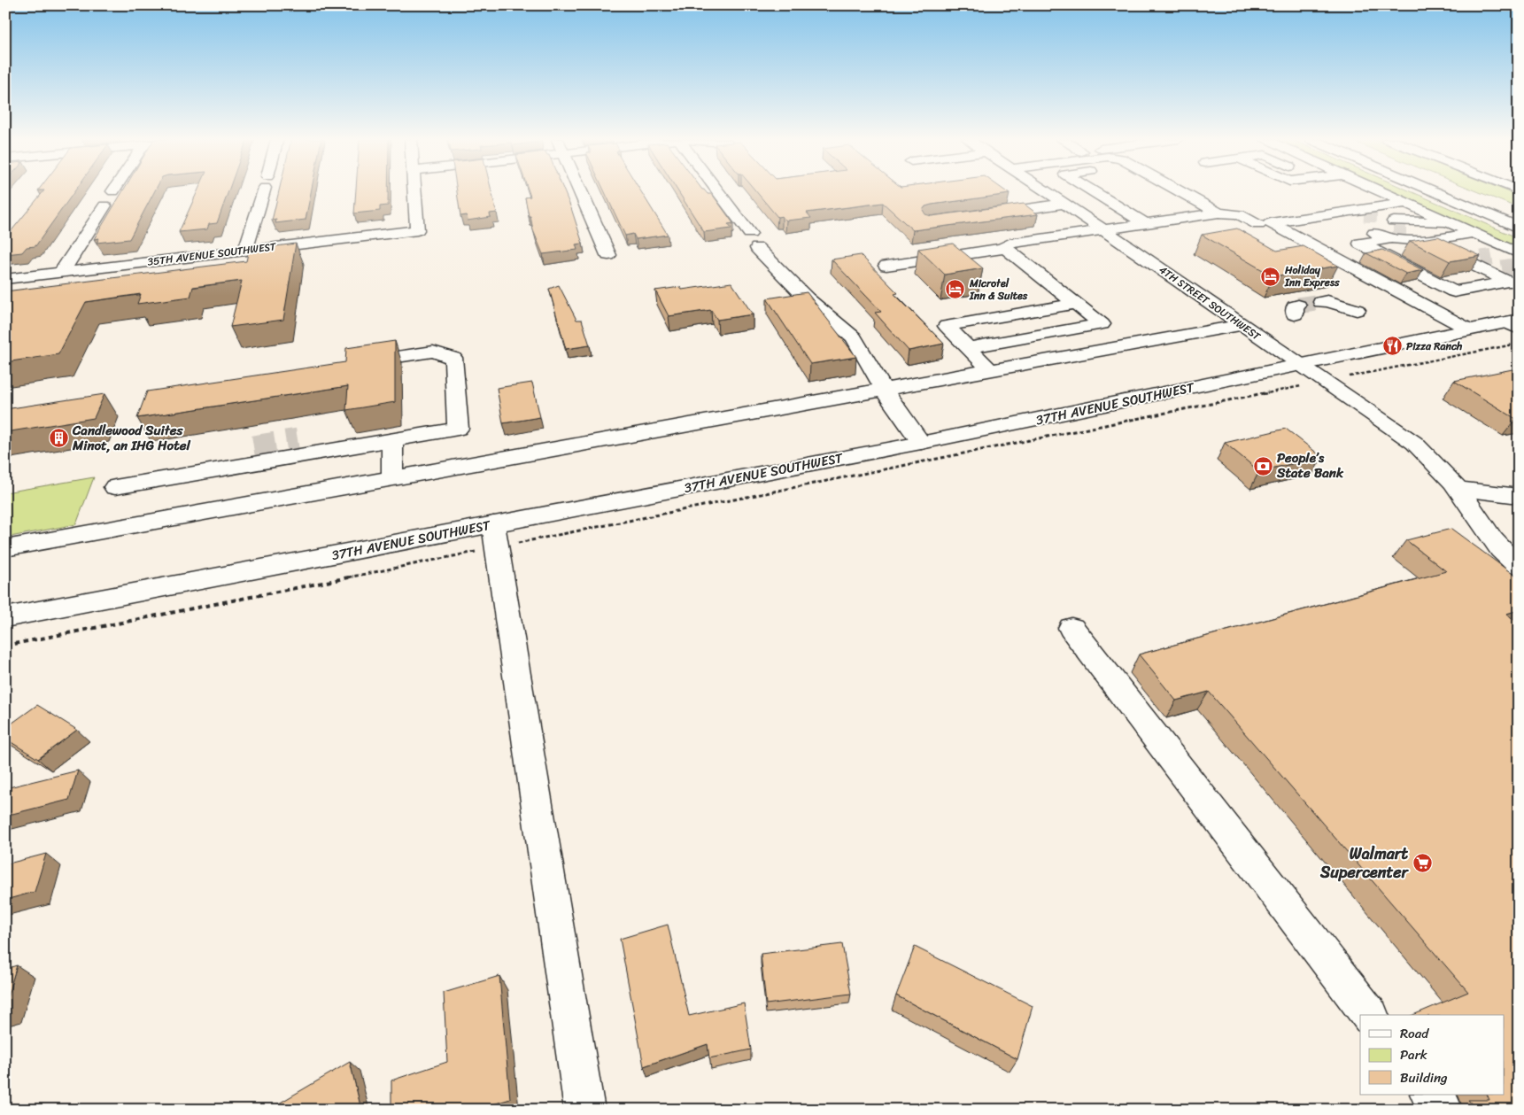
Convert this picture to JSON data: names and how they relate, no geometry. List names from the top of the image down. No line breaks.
{"streets":{"main road":["35TH AVENUE SOUTHWEST","4TH STREET SOUTHWEST","37TH AVENUE SOUTHWEST"]},"crossings":[["4TH STREET SOUTHWEST","37TH AVENUE SOUTHWEST"]],"places":{"hotel":["Holiday Inn Express","Microtel Inn & Suites"],"restaurant":["Pizza Ranch"],"building":["Candlewood Suites Minot, an IHG Hotel"],"bank":["People’s State Bank"],"supermarket":["Walmart Supercenter"]},"legend":["Road","Park","Building"]}
